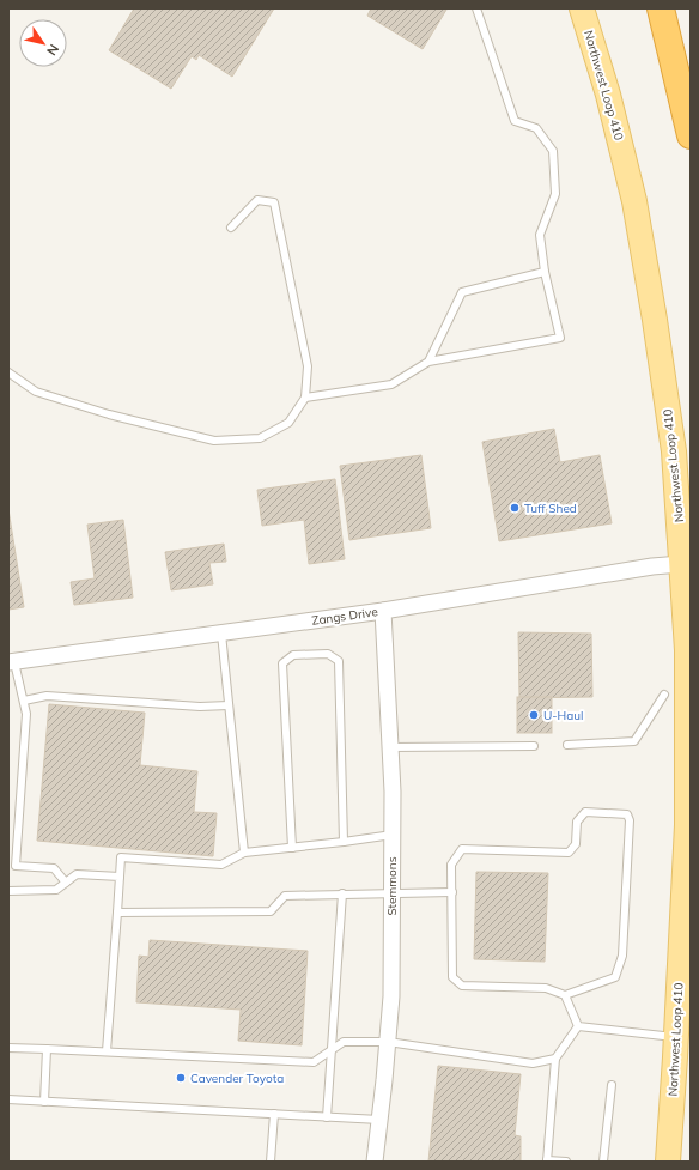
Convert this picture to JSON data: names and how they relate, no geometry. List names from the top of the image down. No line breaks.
{"streets":{"main road":["Northwest Loop 410"],"street":["Zangs Drive","Stemmons"]},"crossings":[["Northwest Loop 410","Zangs Drive"],["Zangs Drive","Stemmons"]],"places":["Tuff Shed","U-Haul","Cavender Toyota"],"north":"bottom right"}
